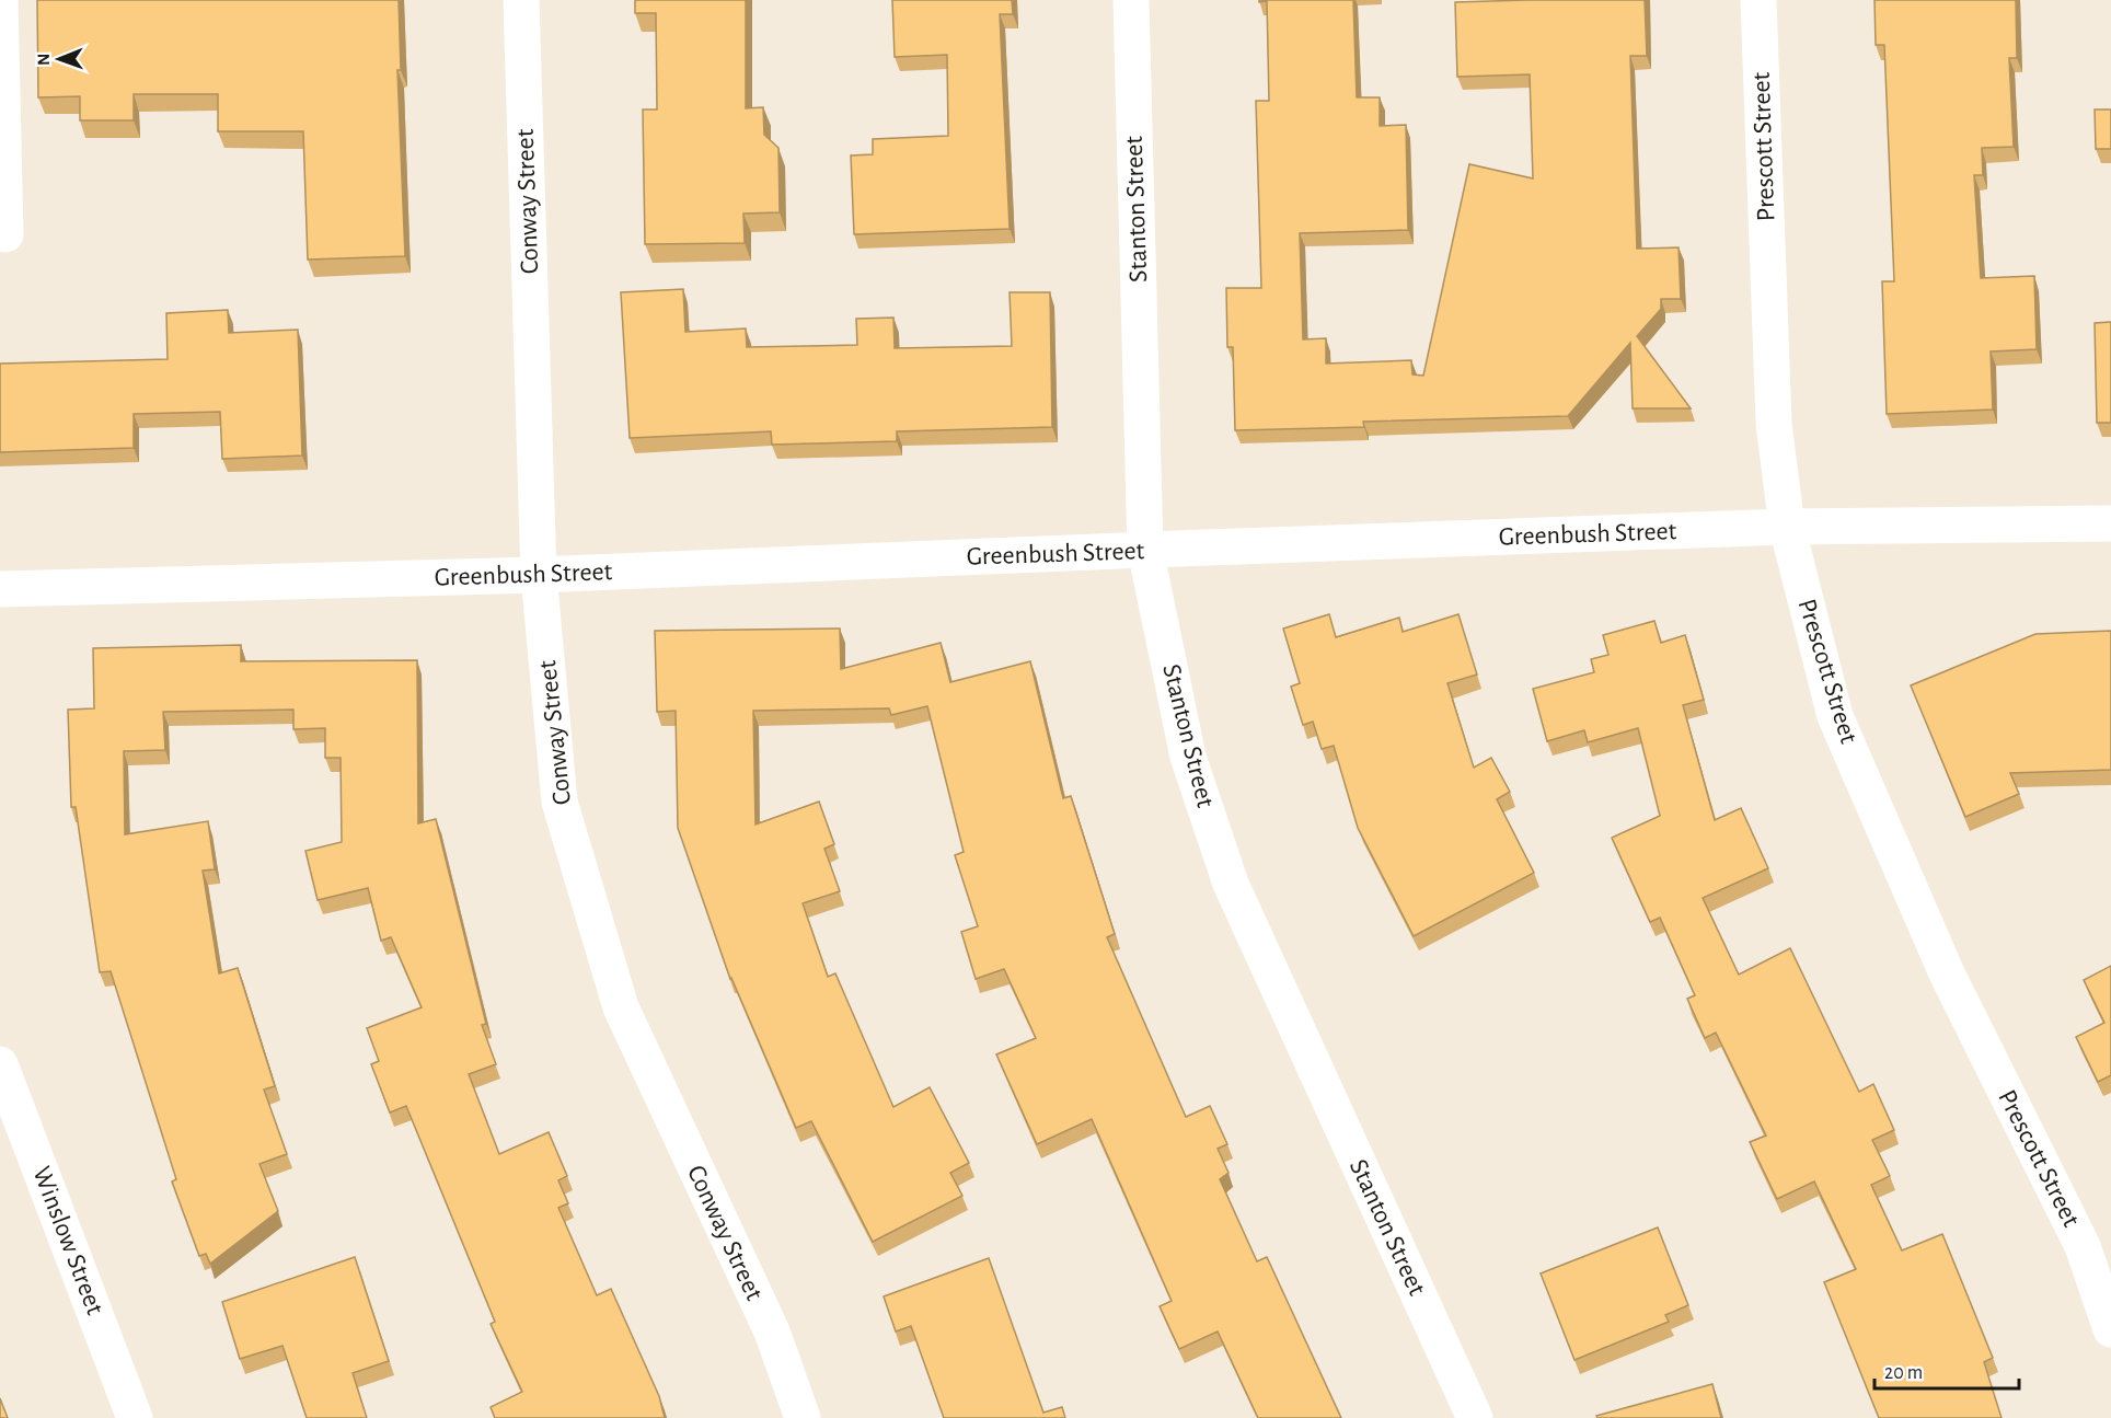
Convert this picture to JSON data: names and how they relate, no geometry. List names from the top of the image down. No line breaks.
{"streets":{"street":["Prescott Street","Conway Street","Stanton Street","Greenbush Street","Winslow Street"]},"crossings":[["Prescott Street","Greenbush Street"],["Conway Street","Greenbush Street"],["Stanton Street","Greenbush Street"]],"scale_bar":"20 m","north":"left"}
